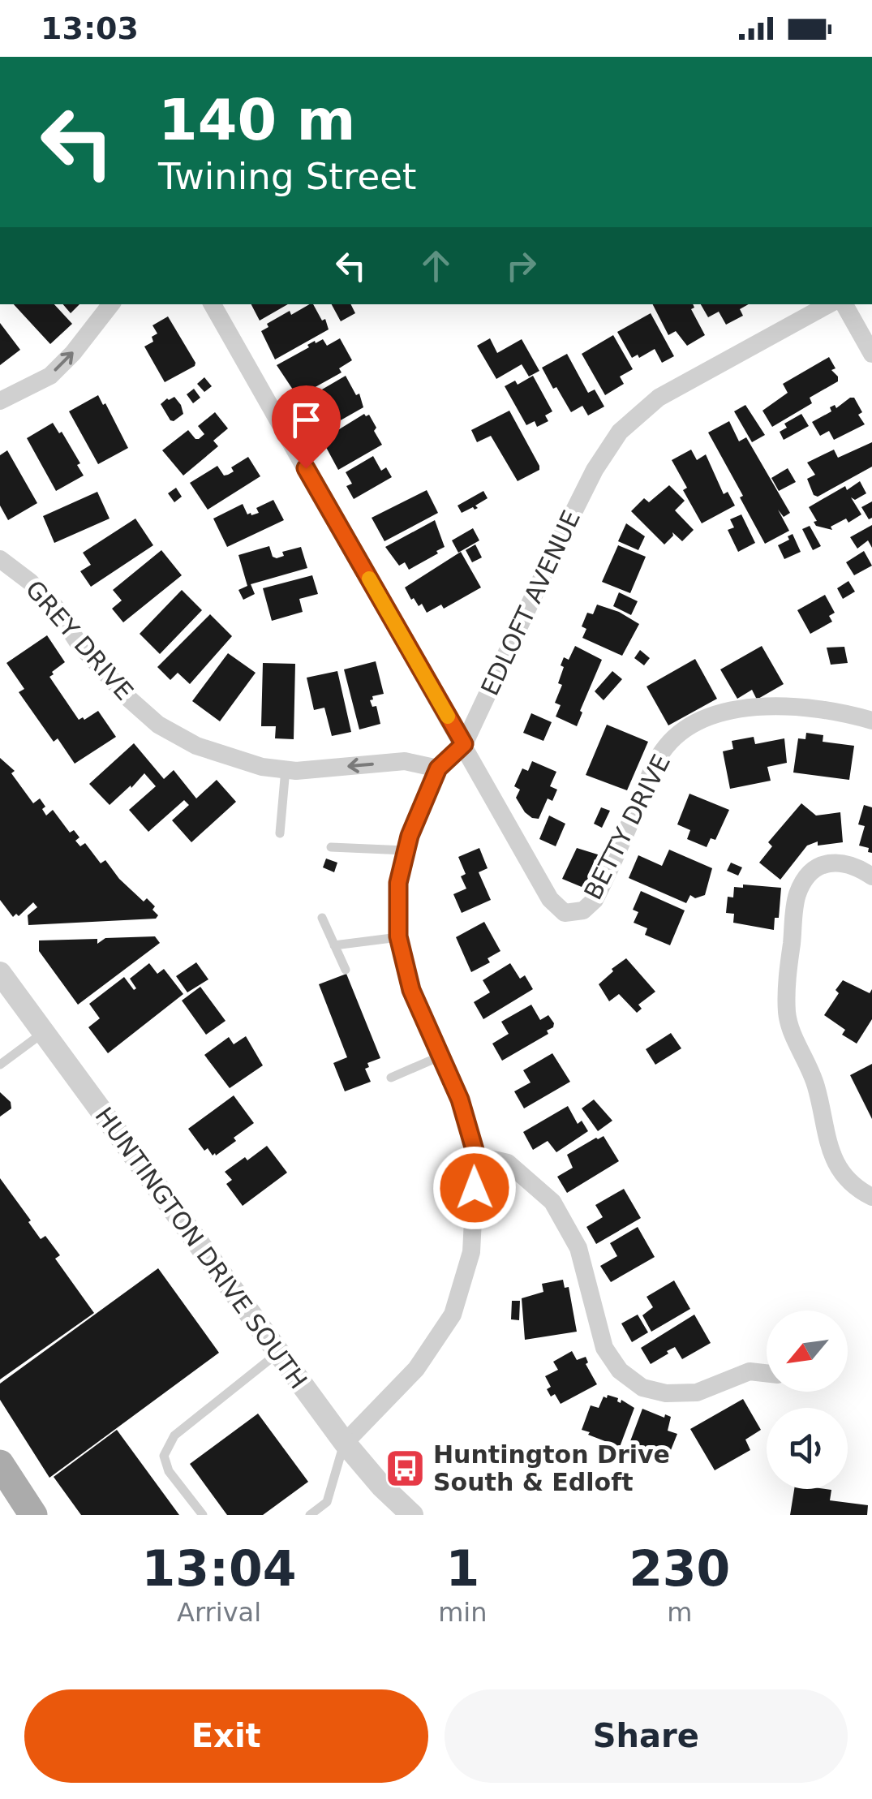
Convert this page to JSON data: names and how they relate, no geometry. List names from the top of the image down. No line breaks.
{"streets":{"street":["EDLOFT AVENUE","GREY DRIVE","BETTY DRIVE","HUNTINGTON DRIVE SOUTH"]},"crossings":[["EDLOFT AVENUE","GREY DRIVE"],["EDLOFT AVENUE","BETTY DRIVE"],["EDLOFT AVENUE","HUNTINGTON DRIVE SOUTH"]],"places":{"bus stop":["Huntington Drive South & Edloft"]},"north":"bottom left","page":{"status":"13:03","turn":["140 m","Twining Street"],"eta":["13:04","Arrival","1","min","230","m"],"buttons":["Exit","Share"]}}
